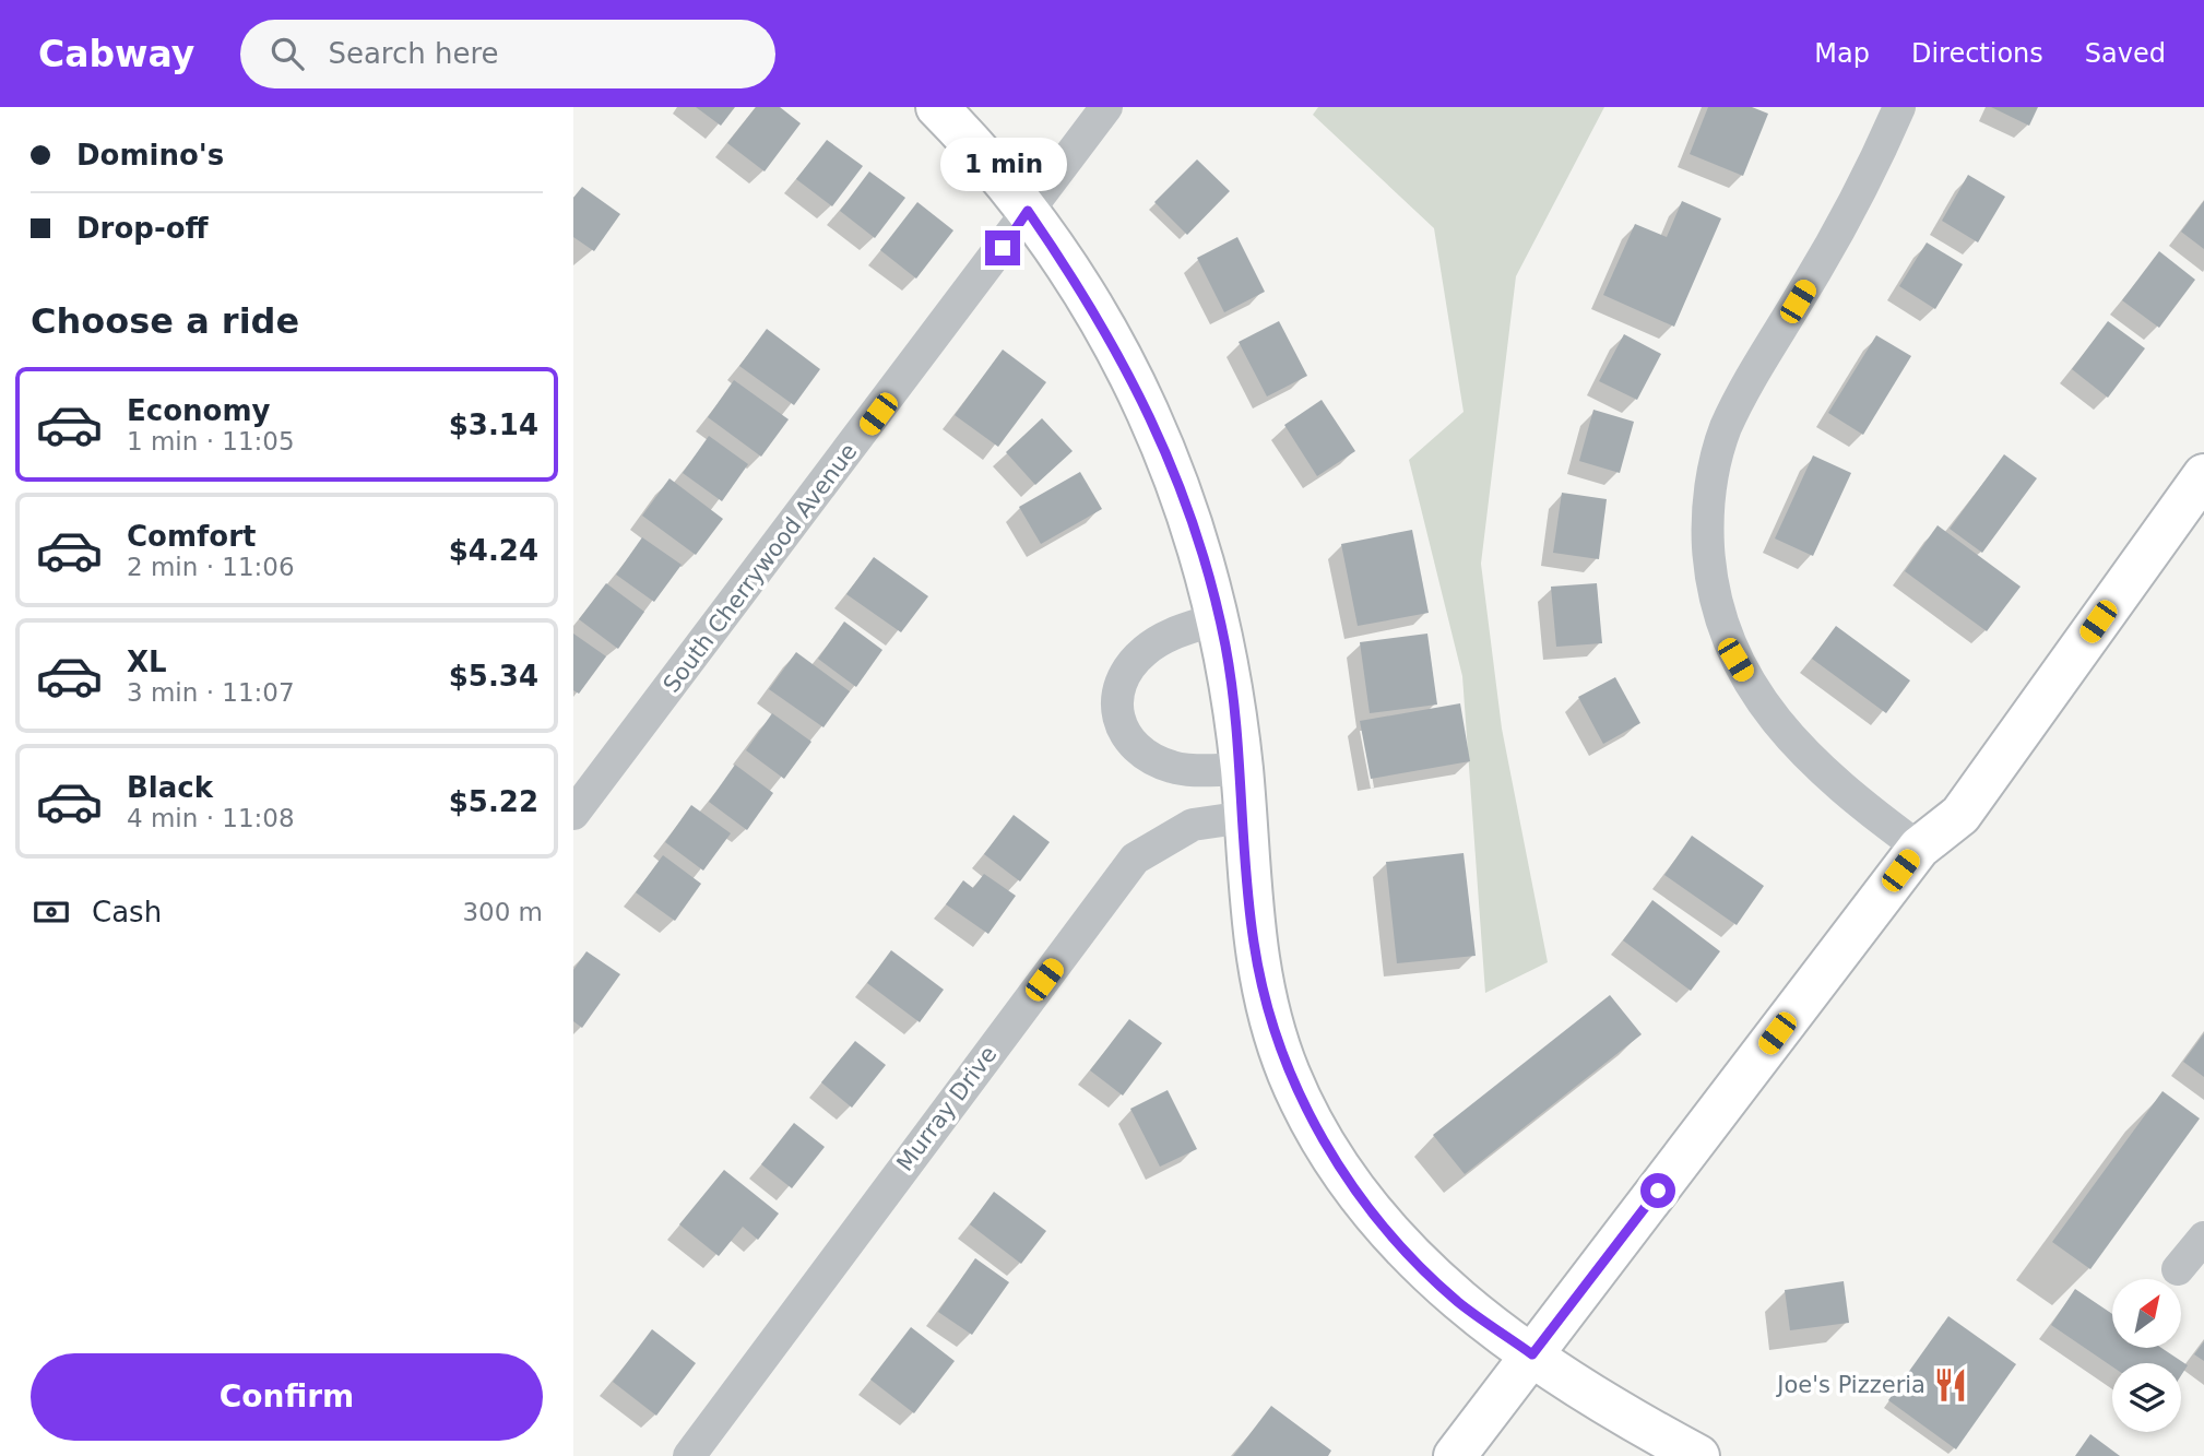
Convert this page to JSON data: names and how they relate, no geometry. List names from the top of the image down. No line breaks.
{"streets":{"street":["South Cherrywood Avenue","Murray Drive"]},"places":{"restaurant":["Joe's Pizzeria"]},"north":"top right","page":{"header":"Cabway","search":"Search here","nav":["Map","Directions","Saved"],"banner":["Domino's","Drop-off"],"bubble":"1 min","heading":"Choose a ride","list":[{"name":"Economy","note":"1 min · 11:05","value":"$3.14"},{"name":"Comfort","note":"2 min · 11:06","value":"$4.24"},{"name":"XL","note":"3 min · 11:07","value":"$5.34"},{"name":"Black","note":"4 min · 11:08","value":"$5.22"}],"pay":["Cash","300 m"],"buttons":"Confirm"}}
